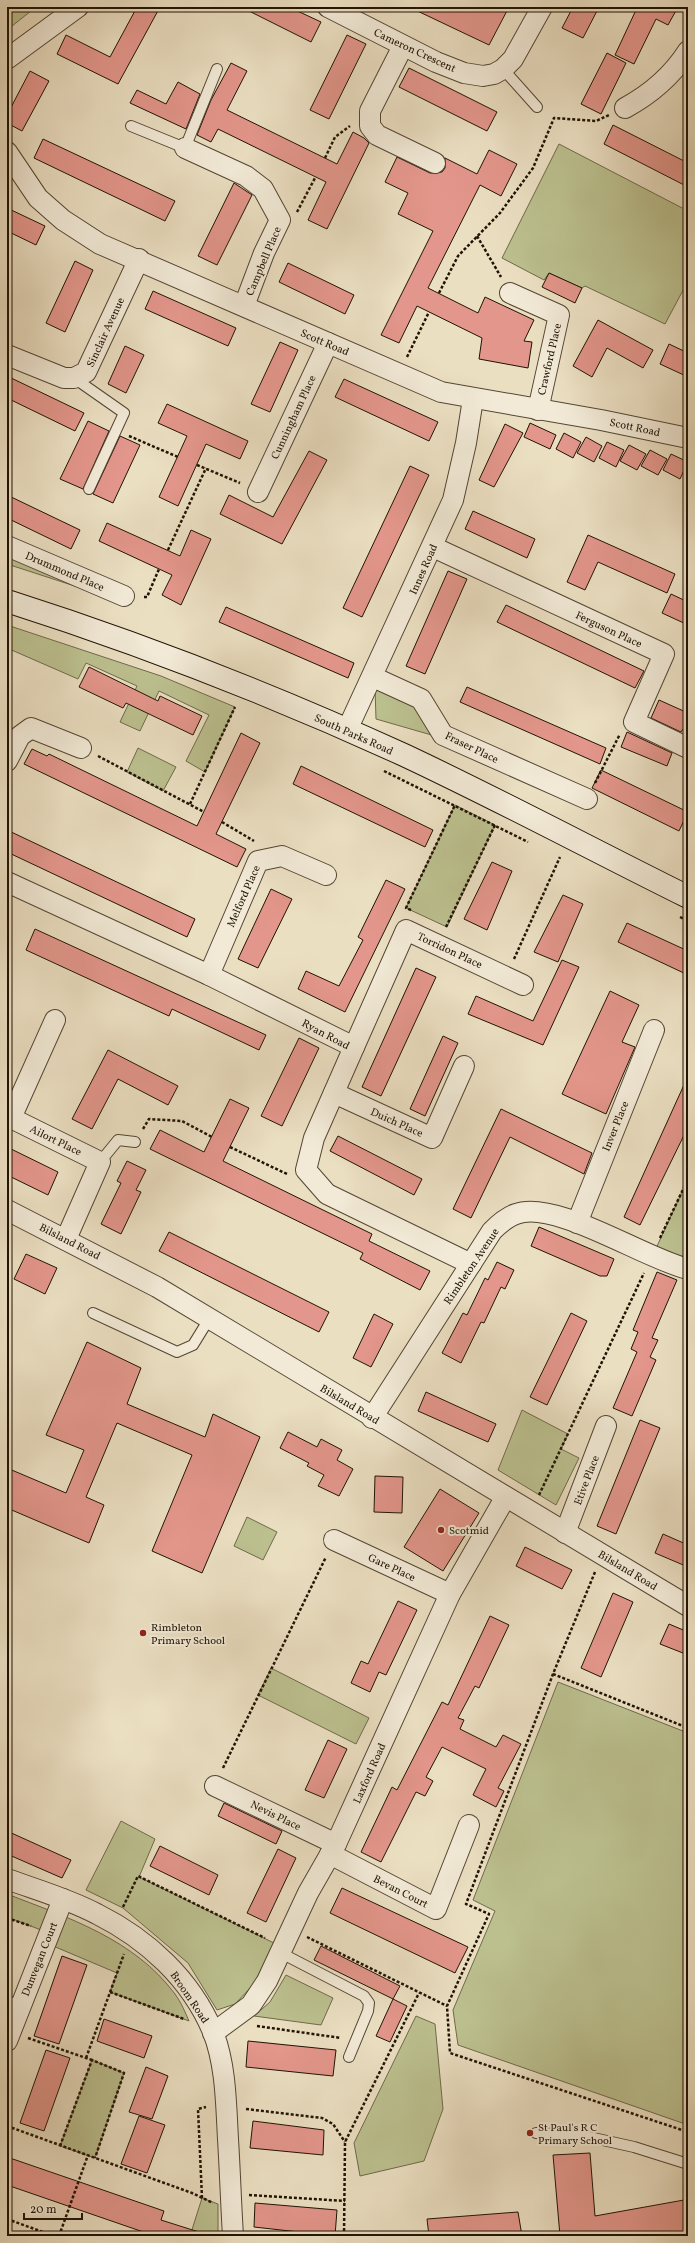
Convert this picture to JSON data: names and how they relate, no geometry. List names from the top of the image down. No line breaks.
{"streets":{"street":["Cameron Crescent","Campbell Place","Sinclair Avenue","Scott Road","Crawford Place","Cunningham Place","Innes Road","Drummond Place","Ferguson Place","South Parks Road","Fraser Place","Melford Place","Torridon Place","Ryan Road","Duich Place","Inver Place","Ailort Place","Bilsland Road","Rimbleton Avenue","Etive Place","Gare Place","Laxford Road","Nevis Place","Bevan Court","Dunvegan Court","Broom Road"]},"crossings":[["Campbell Place","Scott Road"],["Sinclair Avenue","Scott Road"],["Scott Road","Crawford Place"],["Scott Road","Cunningham Place"],["Scott Road","Innes Road"],["Innes Road","Ferguson Place"],["Innes Road","South Parks Road"],["Innes Road","Fraser Place"],["Melford Place","Ryan Road"],["Torridon Place","Ryan Road"],["Ryan Road","Duich Place"],["Ryan Road","Rimbleton Avenue"],["Inver Place","Rimbleton Avenue"],["Bilsland Road","Rimbleton Avenue"],["Bilsland Road","Etive Place"],["Bilsland Road","Laxford Road"],["Gare Place","Laxford Road"],["Laxford Road","Nevis Place"],["Laxford Road","Bevan Court"],["Laxford Road","Broom Road"],["Nevis Place","Bevan Court"],["Dunvegan Court","Broom Road"]],"places":["Scotmid","Rimbleton Primary School","St Paul's R C Primary School"],"scale_bar":"20 m"}
